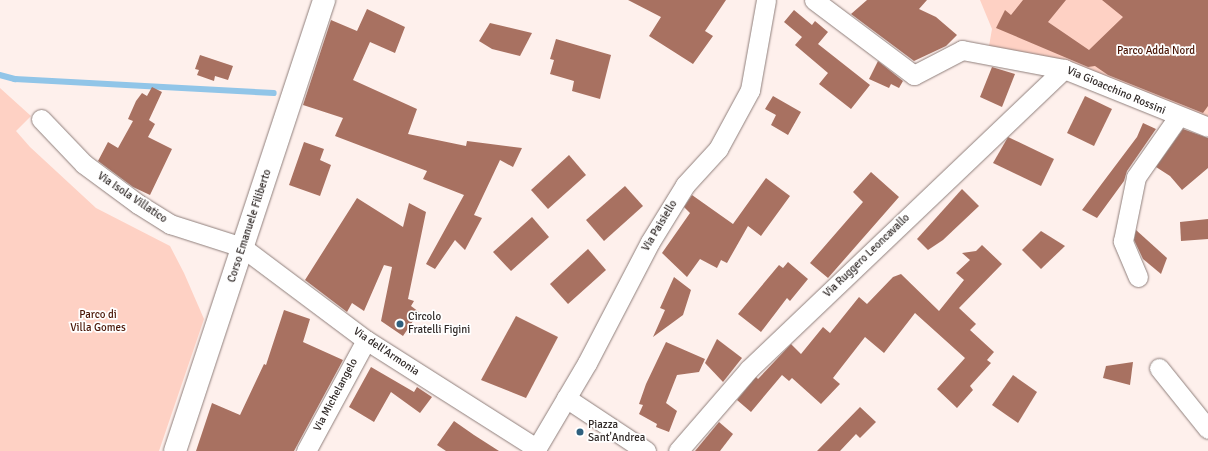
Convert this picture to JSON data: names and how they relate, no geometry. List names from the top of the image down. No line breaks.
{"streets":{"main road":["Corso Emanuele Filiberto"],"street":["Via Gioacchino Rossini","Via Isola Villatico","Via Paisiello","Via Ruggero Leoncavallo","Via dell'Armonia","Via Michelangelo"]},"crossings":[["Via Gioacchino Rossini","Via Ruggero Leoncavallo"],["Via Isola Villatico","Corso Emanuele Filiberto"],["Via Isola Villatico","Via dell'Armonia"],["Corso Emanuele Filiberto","Via dell'Armonia"],["Via Paisiello","Via dell'Armonia"],["Via dell'Armonia","Via Michelangelo"]],"parks":["Parco Adda Nord","Parco di Villa Gomes"],"places":["Circolo Fratelli Figini","Piazza Sant'Andrea"]}
